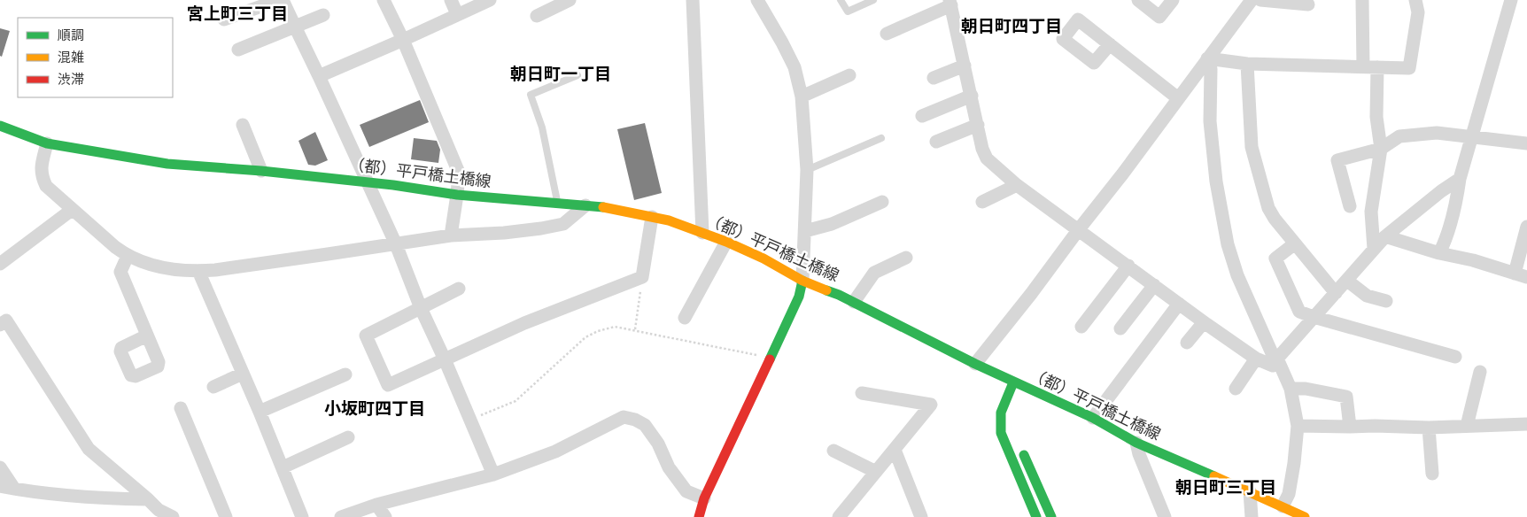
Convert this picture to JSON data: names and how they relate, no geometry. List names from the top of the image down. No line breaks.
{"streets":{"street":["（都）平戸橋土橋線"]},"districts":["宮上町三丁目","朝日町四丁目","朝日町一丁目","小坂町四丁目","朝日町三丁目"],"legend":["順調","混雑","渋滞"]}
